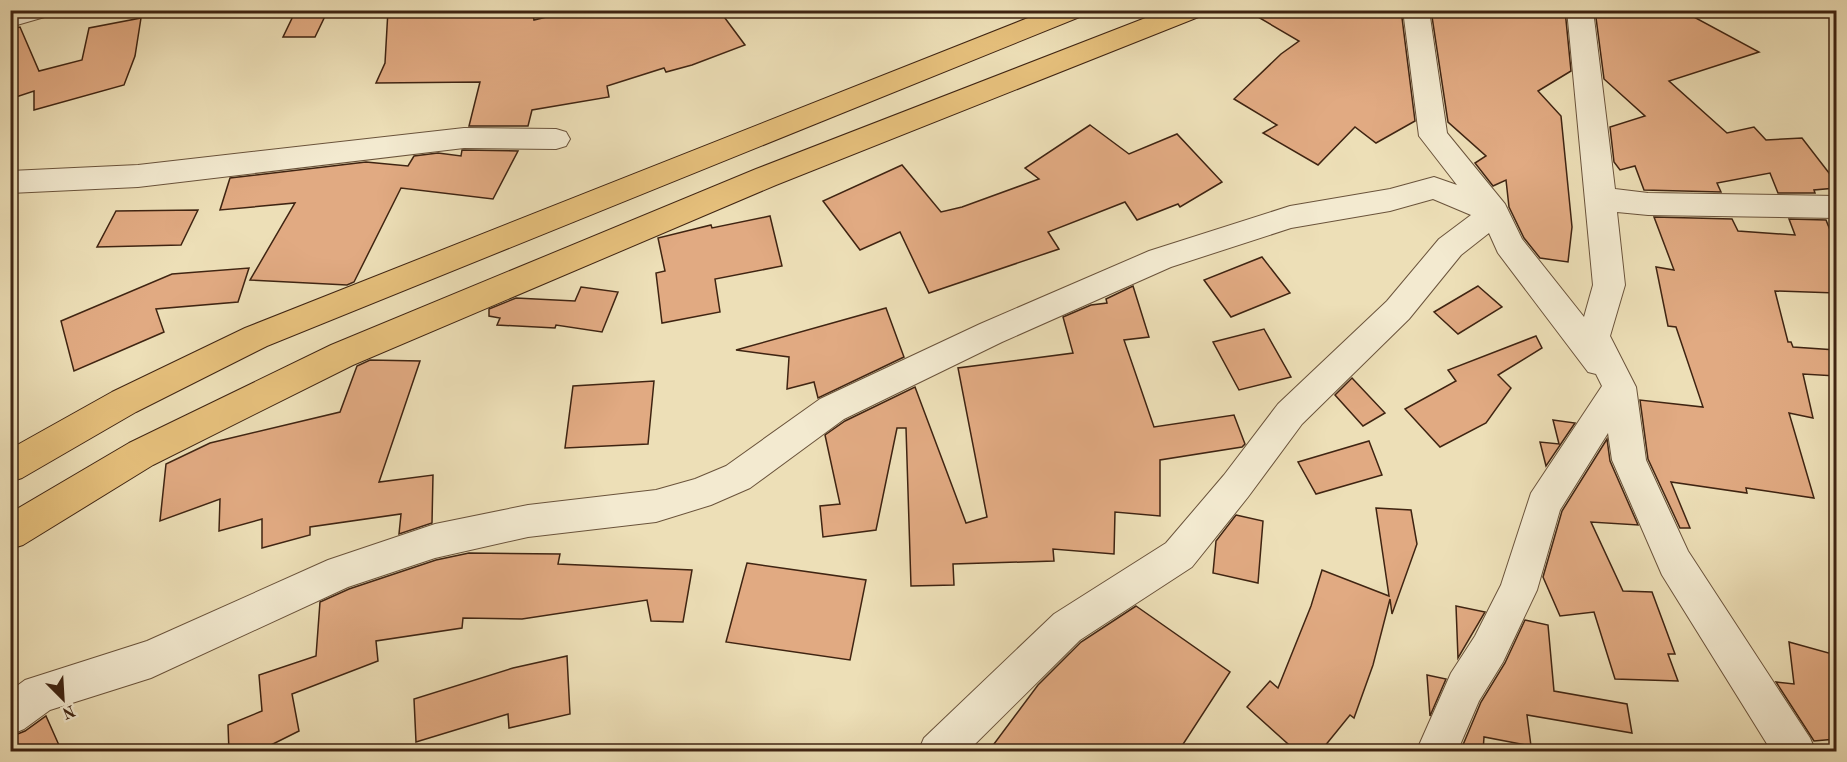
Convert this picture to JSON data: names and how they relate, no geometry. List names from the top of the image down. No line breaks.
{"north":"bottom right"}
